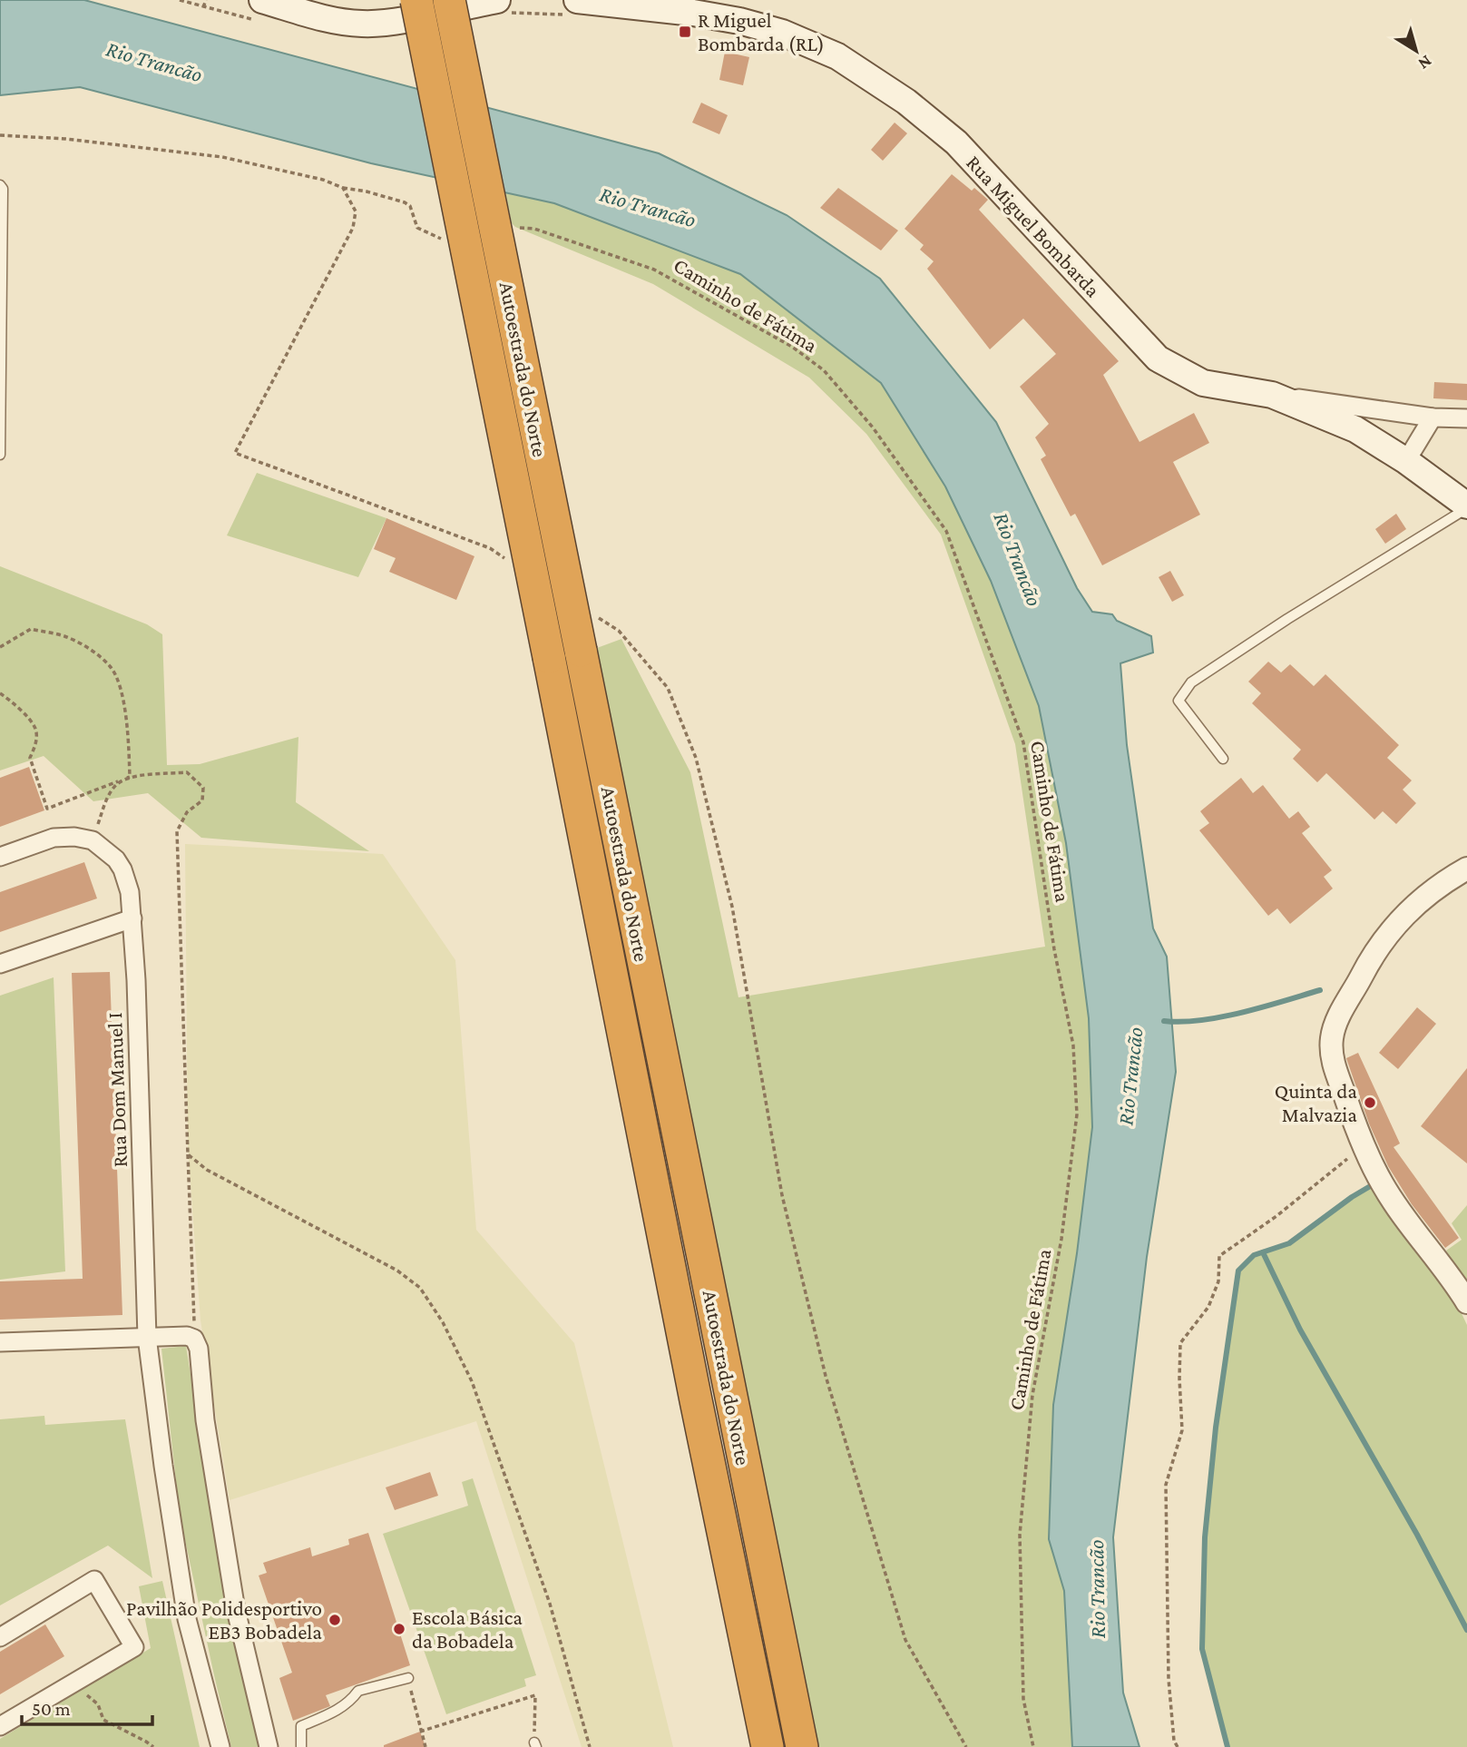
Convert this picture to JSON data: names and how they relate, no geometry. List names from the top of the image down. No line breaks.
{"streets":{"highway":["Autoestrada do Norte"],"main road":["Rua Miguel Bombarda"],"street":["Rua Dom Manuel I"],"path":["Caminho de Fátima"]},"water":["Rio Trancão"],"places":{"transit":["R Miguel Bombarda (RL)"],"other":["Quinta da Malvazia","Pavilhão Polidesportivo EB3 Bobadela","Escola Básica da Bobadela"]},"scale_bar":"50 m","north":"bottom right"}
